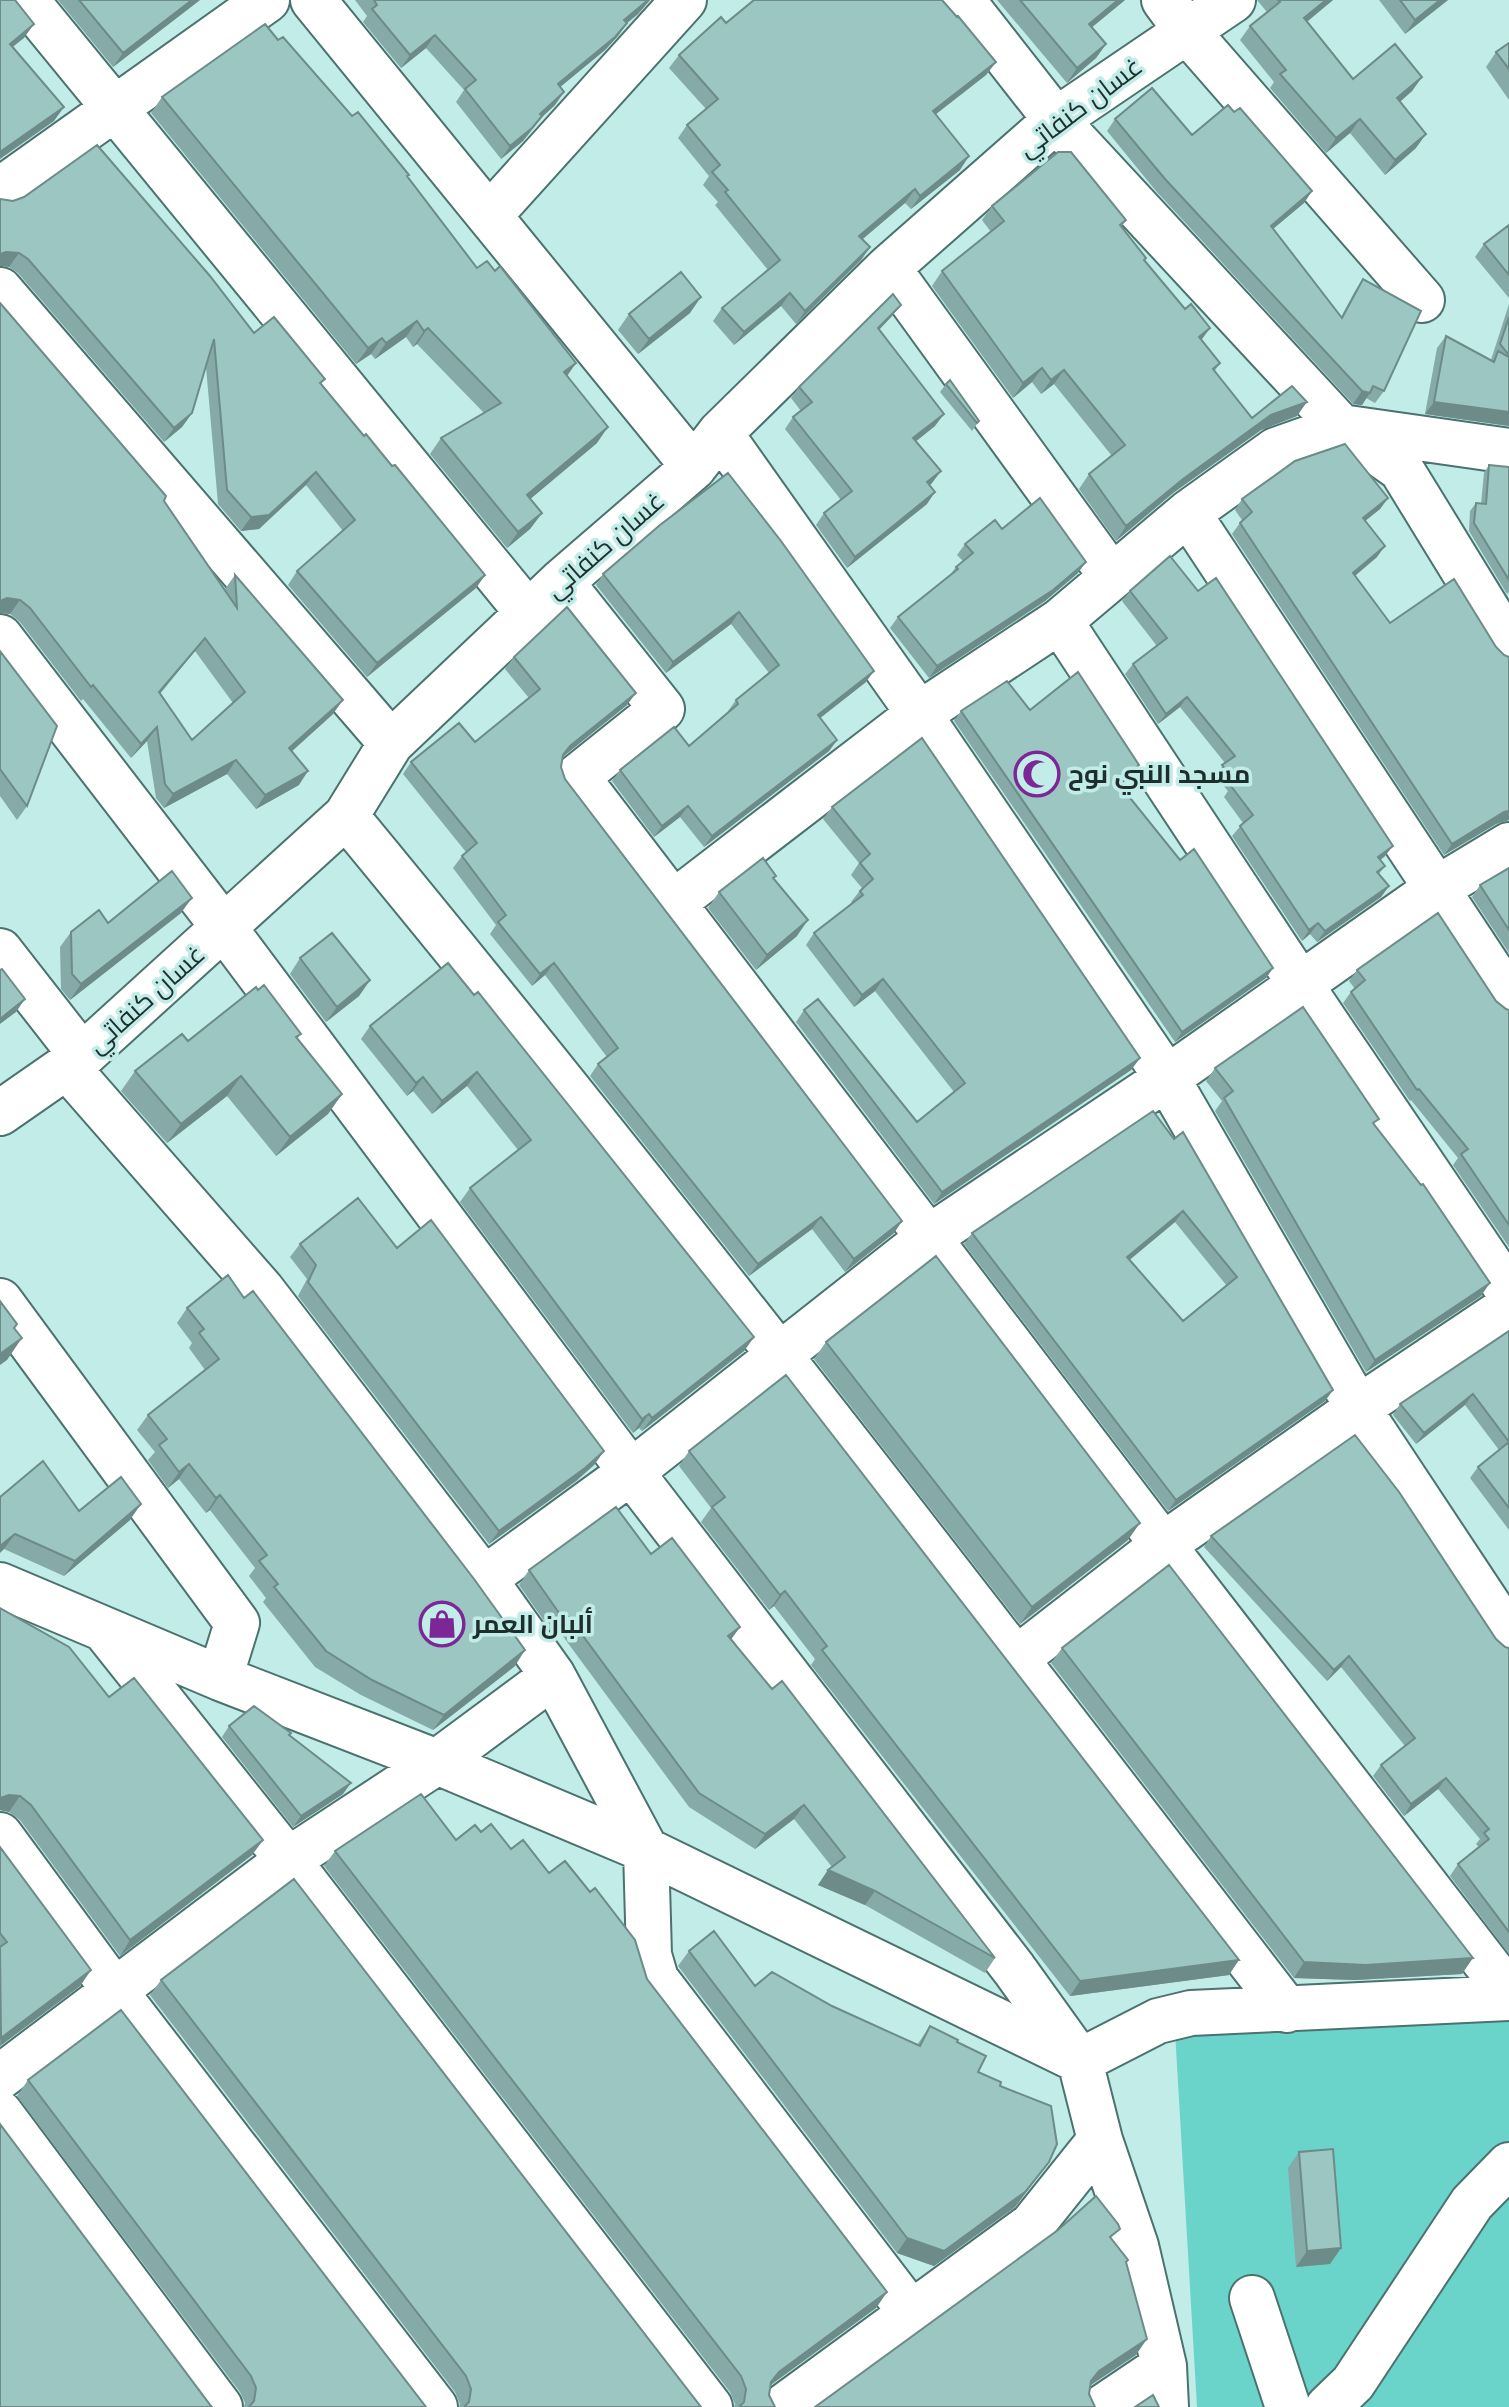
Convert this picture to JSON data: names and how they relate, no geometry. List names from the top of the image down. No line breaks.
{"streets":{"street":["غسان كنفاتي"]},"places":{"mosque":["مسجد النبي نوح"],"shop":["ألبان العمر"]}}
